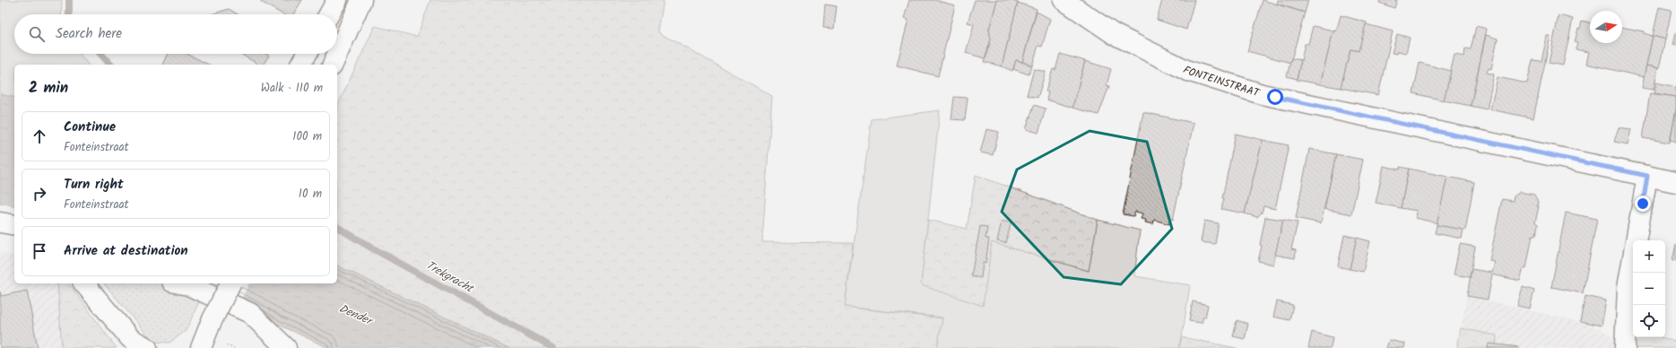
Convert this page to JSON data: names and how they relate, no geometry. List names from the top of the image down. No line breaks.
{"streets":{"street":["FONTEINSTRAAT"]},"water":["Trekgracht","Dender"],"north":"right","page":{"search":"Search here","heading":["2 min","Walk · 110 m"],"list":[["Continue","Fonteinstraat","100 m"],["Turn right","Fonteinstraat","10 m"],"Arrive at destination"],"map_buttons":["+","−"]}}
